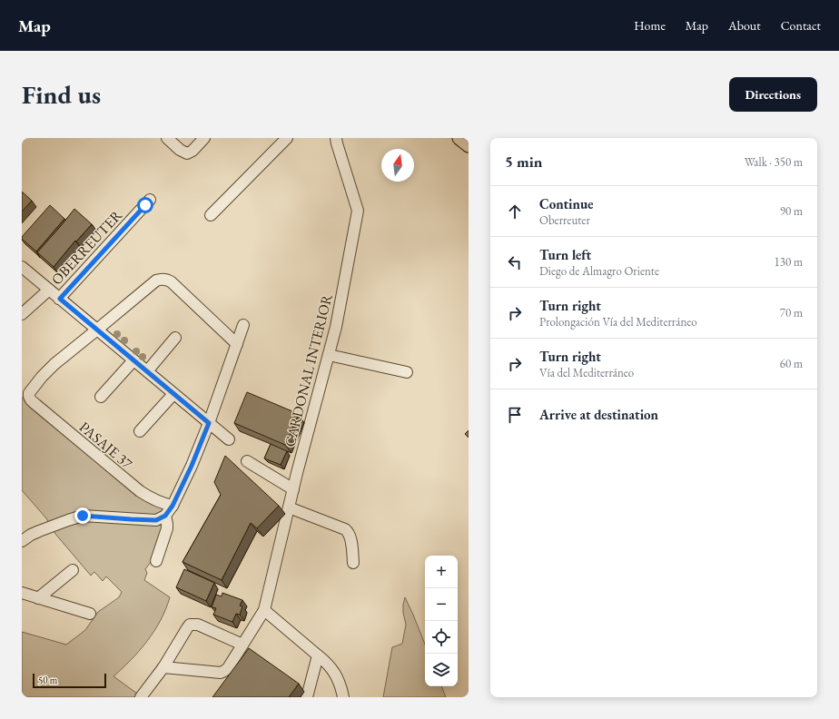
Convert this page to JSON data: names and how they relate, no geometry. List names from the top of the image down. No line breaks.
{"streets":{"street":["OBERREUTER","CARDONAL INTERIOR","PASAJE 37"]},"scale_bar":"50 m","north":"top","page":{"header":"Map","nav":["Home","Map","About","Contact"],"buttons":"Directions","title":"Find us","heading":["5 min","Walk · 350 m"],"list":[["Continue","Oberreuter","90 m"],["Turn left","Diego de Almagro Oriente","130 m"],["Turn right","Prolongación Vía del Mediterráneo","70 m"],["Turn right","Vía del Mediterráneo","60 m"],"Arrive at destination"],"map_buttons":["+","−"],"scale":"50 m"}}
